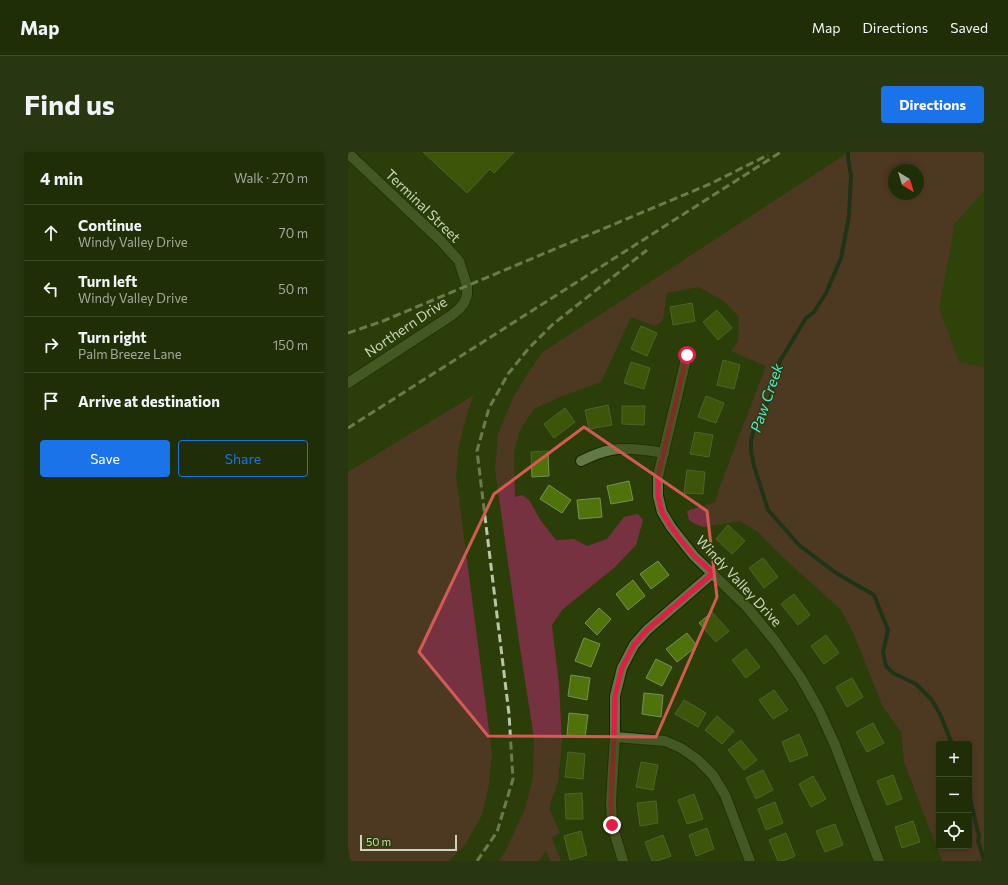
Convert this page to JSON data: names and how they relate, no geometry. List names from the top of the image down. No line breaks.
{"streets":{"street":["Terminal Street","Northern Drive","Windy Valley Drive"]},"crossings":[["Terminal Street","Northern Drive"]],"water":["Paw Creek"],"scale_bar":"50 m","north":"bottom right","page":{"header":"Map","nav":["Map","Directions","Saved"],"buttons":["Directions",["Save","Share"]],"title":"Find us","heading":["4 min","Walk · 270 m"],"list":[["Continue","Windy Valley Drive","70 m"],["Turn left","Windy Valley Drive","50 m"],["Turn right","Palm Breeze Lane","150 m"],"Arrive at destination"],"map_buttons":["+","−"],"scale":"50 m"}}
